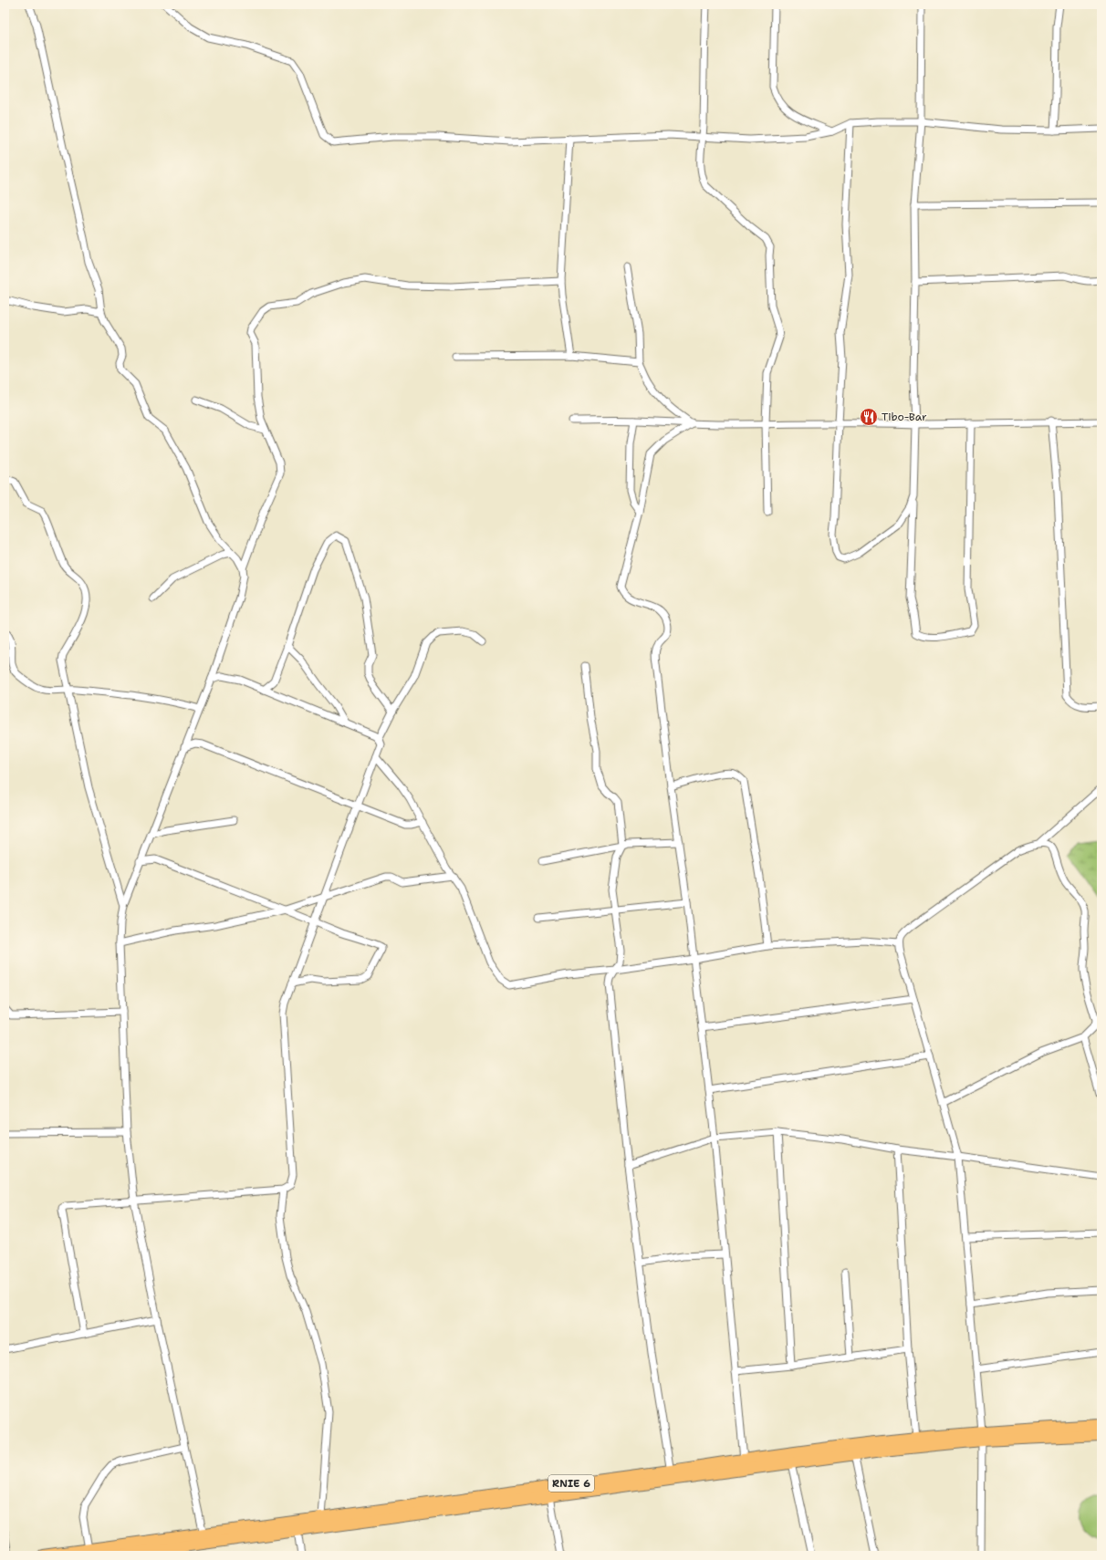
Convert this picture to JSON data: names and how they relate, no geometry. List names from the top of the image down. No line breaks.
{"streets":{"main road":["RNIE 6"]},"places":{"restaurant":["Tibo-Bar"]}}
